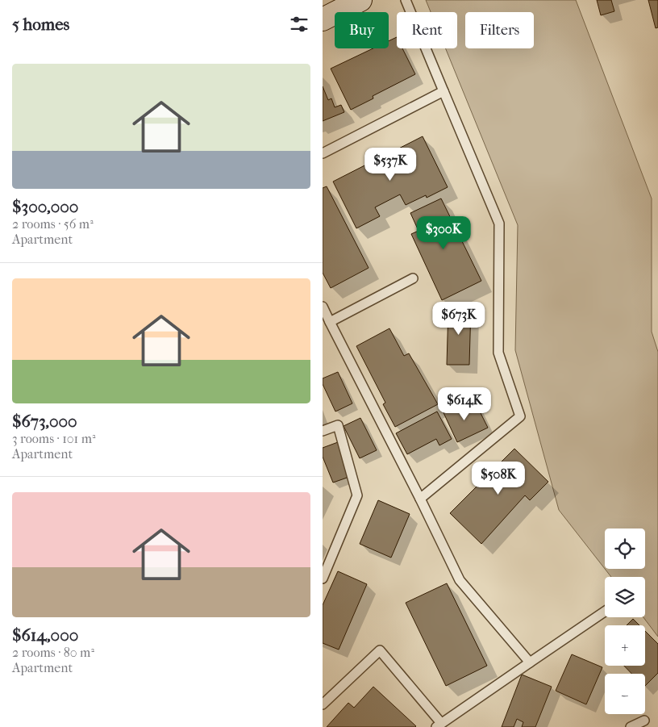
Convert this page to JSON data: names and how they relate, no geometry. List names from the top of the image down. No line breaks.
{"page":{"heading":"5 homes","chip":["Buy","Rent","Filters"],"list":[{"name":"$300,000","note":"2 rooms · 56 m² · Apartment"},{"name":"$673,000","note":"3 rooms · 101 m² · Apartment"},{"name":"$614,000","note":"2 rooms · 80 m² · Apartment"}],"price":["$537K","$300K","$673K","$614K","$508K"],"map_buttons":["+","−"]}}
